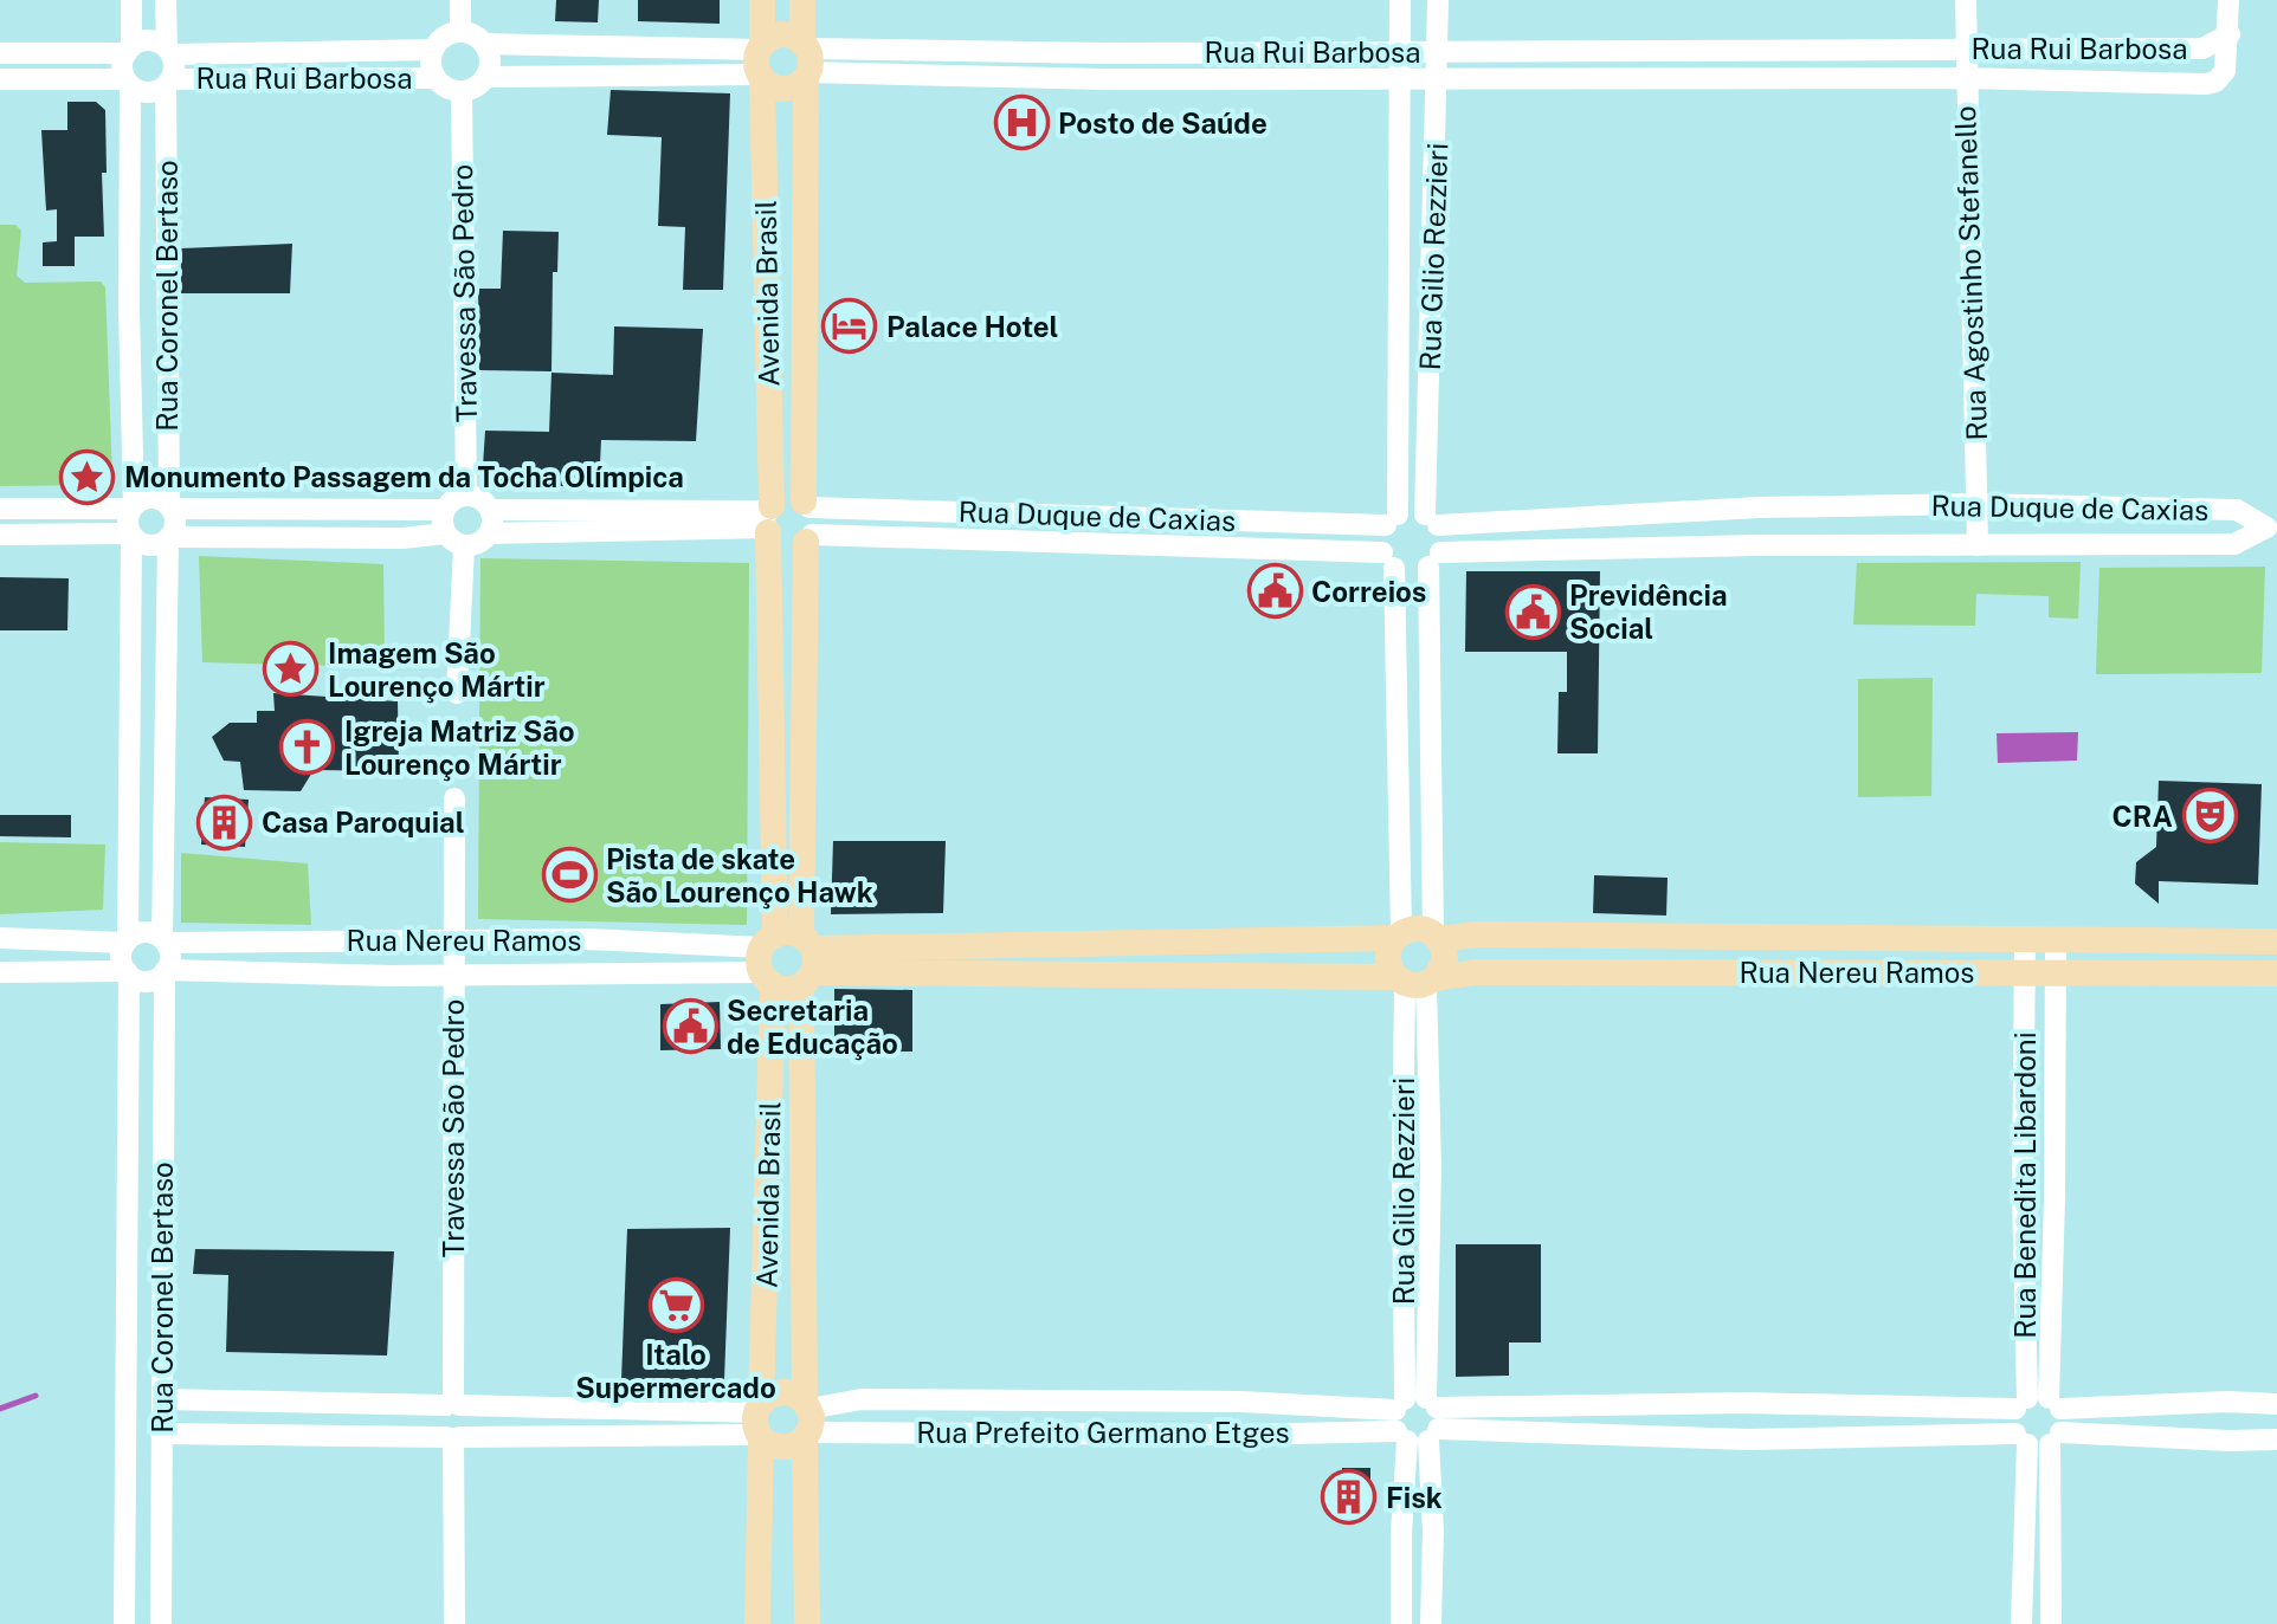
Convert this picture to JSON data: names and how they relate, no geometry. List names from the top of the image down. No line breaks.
{"streets":{"main road":["Avenida Brasil","Rua Nereu Ramos"],"street":["Rua Rui Barbosa","Rua Gilio Rezzieri","Rua Agostinho Stefanello","Travessa São Pedro","Rua Coronel Bertaso","Rua Duque de Caxias","Rua Benedita Libardoni","Rua Prefeito Germano Etges"]},"crossings":[["Rua Rui Barbosa","Rua Gilio Rezzieri"],["Rua Rui Barbosa","Rua Agostinho Stefanello"],["Rua Rui Barbosa","Travessa São Pedro"],["Rua Rui Barbosa","Avenida Brasil"],["Rua Rui Barbosa","Rua Coronel Bertaso"],["Rua Gilio Rezzieri","Rua Duque de Caxias"],["Rua Gilio Rezzieri","Rua Nereu Ramos"],["Rua Gilio Rezzieri","Rua Prefeito Germano Etges"],["Rua Agostinho Stefanello","Rua Duque de Caxias"],["Travessa São Pedro","Rua Nereu Ramos"],["Avenida Brasil","Rua Duque de Caxias"],["Avenida Brasil","Rua Nereu Ramos"],["Avenida Brasil","Rua Prefeito Germano Etges"],["Rua Coronel Bertaso","Rua Nereu Ramos"],["Rua Nereu Ramos","Rua Benedita Libardoni"],["Rua Benedita Libardoni","Rua Prefeito Germano Etges"]],"places":{"hospital":["Posto de Saúde"],"hotel":["Palace Hotel"],"place":["Monumento Passagem da Tocha Olímpica","Imagem São Lourenço Mártir"],"public building":["Correios","Previdência Social","Secretaria de Educação"],"church":["Igreja Matriz São Lourenço Mártir"],"theatre":["CRA"],"building":["Casa Paroquial","Fisk"],"sports":["Pista de skate São Lourenço Hawk"],"supermarket":["Italo Supermercado"]}}
